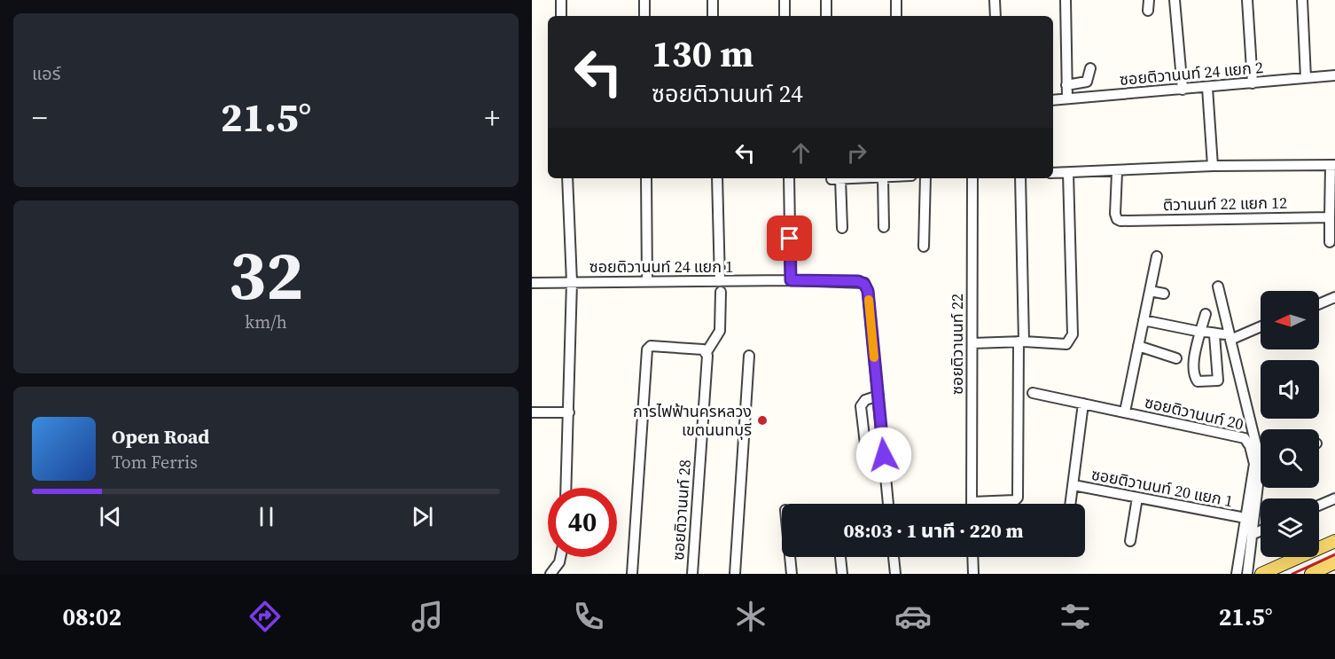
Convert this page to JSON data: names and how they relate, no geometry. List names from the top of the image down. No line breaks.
{"streets":{"street":["ซอยติวานนท์ 24 แยก 2","ติวานนท์ 22 แยก 12","ซอยติวานนท์ 24 แยก 1","ซอยติวานนท์ 22","ซอยติวานนท์ 20","ซอยติวานนท์ 20 แยก 1","ซอยติวานนท์ 28"]},"crossings":[["ซอยติวานนท์ 20","ซอยติวานนท์ 20 แยก 1"]],"places":["การไฟฟ้านครหลวง เขตนนทบุรี"],"north":"left","page":{"tile":["แอร์",["32","km/h"]],"turn":["130 m","ซอยติวานนท์ 24"],"heat":["−","21.5°","+"],"song":["Open Road","Tom Ferris"],"limit":"40","trip":"08:03 · 1 นาที · 220 m","tabs":["08:02","21.5°"]}}
